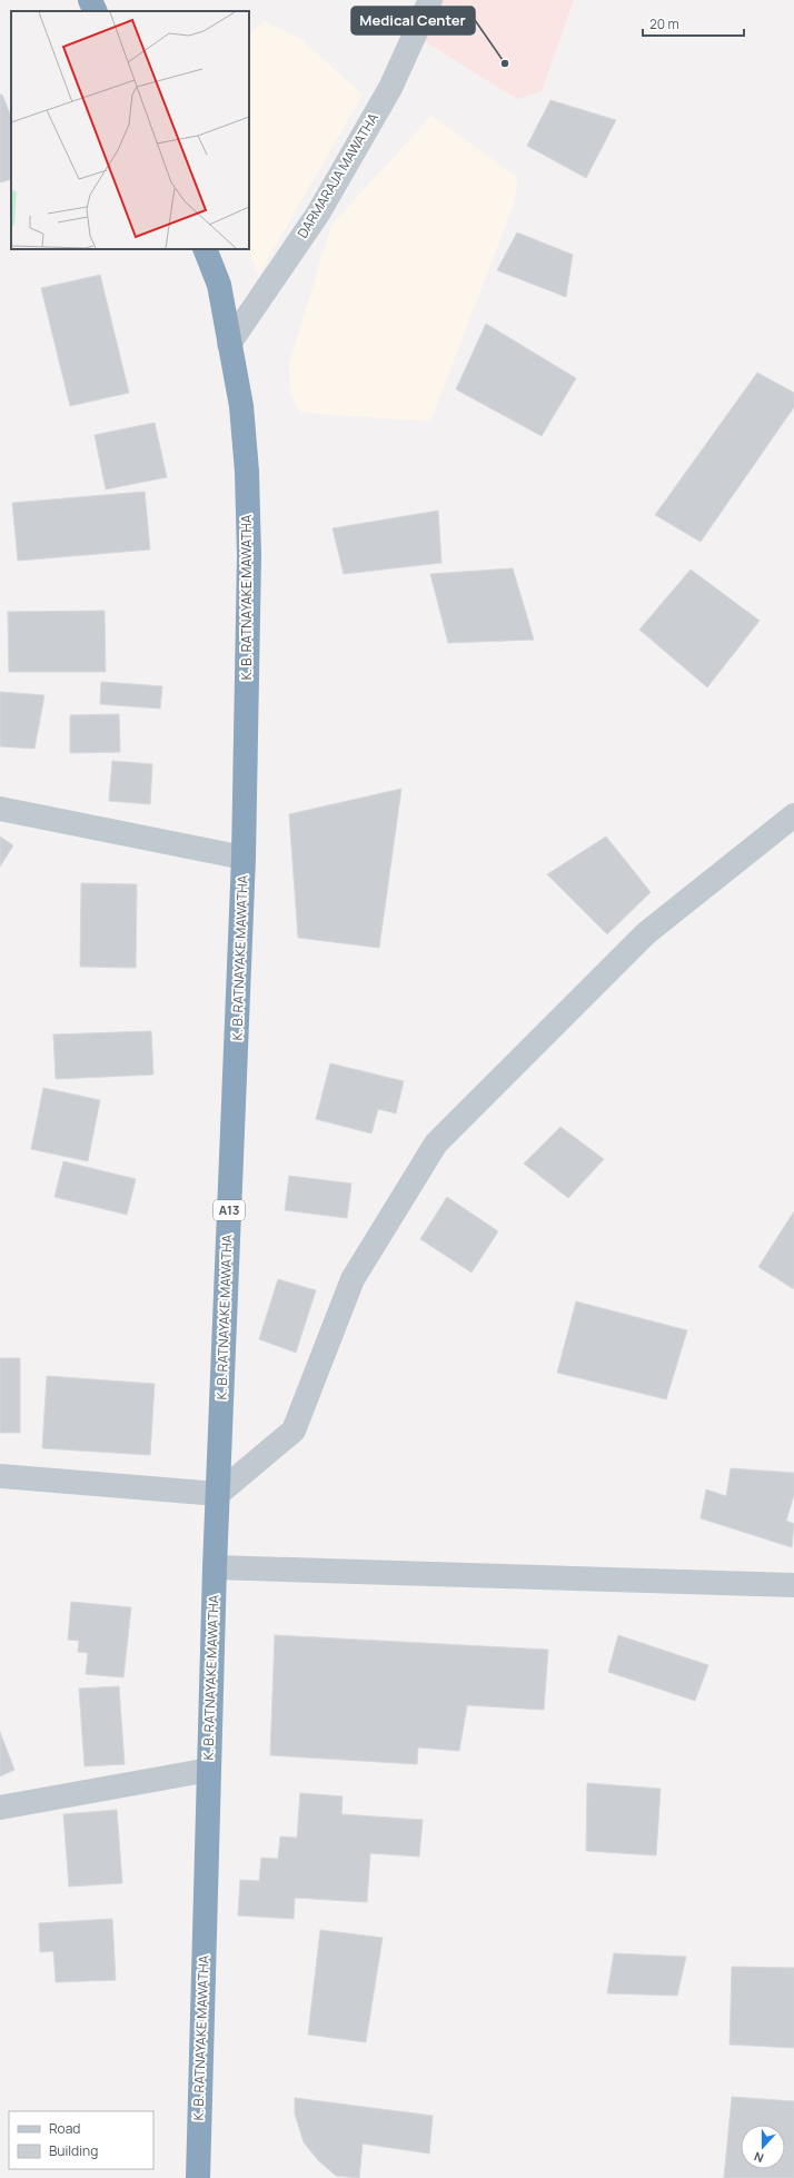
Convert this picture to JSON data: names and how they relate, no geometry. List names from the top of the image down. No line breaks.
{"streets":{"highway":["K. B. RATNAYAKE MAWATHA","A13"],"street":["DARMARAJA MAWATHA"]},"crossings":[["DARMARAJA MAWATHA","K. B. RATNAYAKE MAWATHA"]],"places":["Medical Center"],"legend":["Road","Building"],"scale_bar":"20 m","north":"bottom"}
